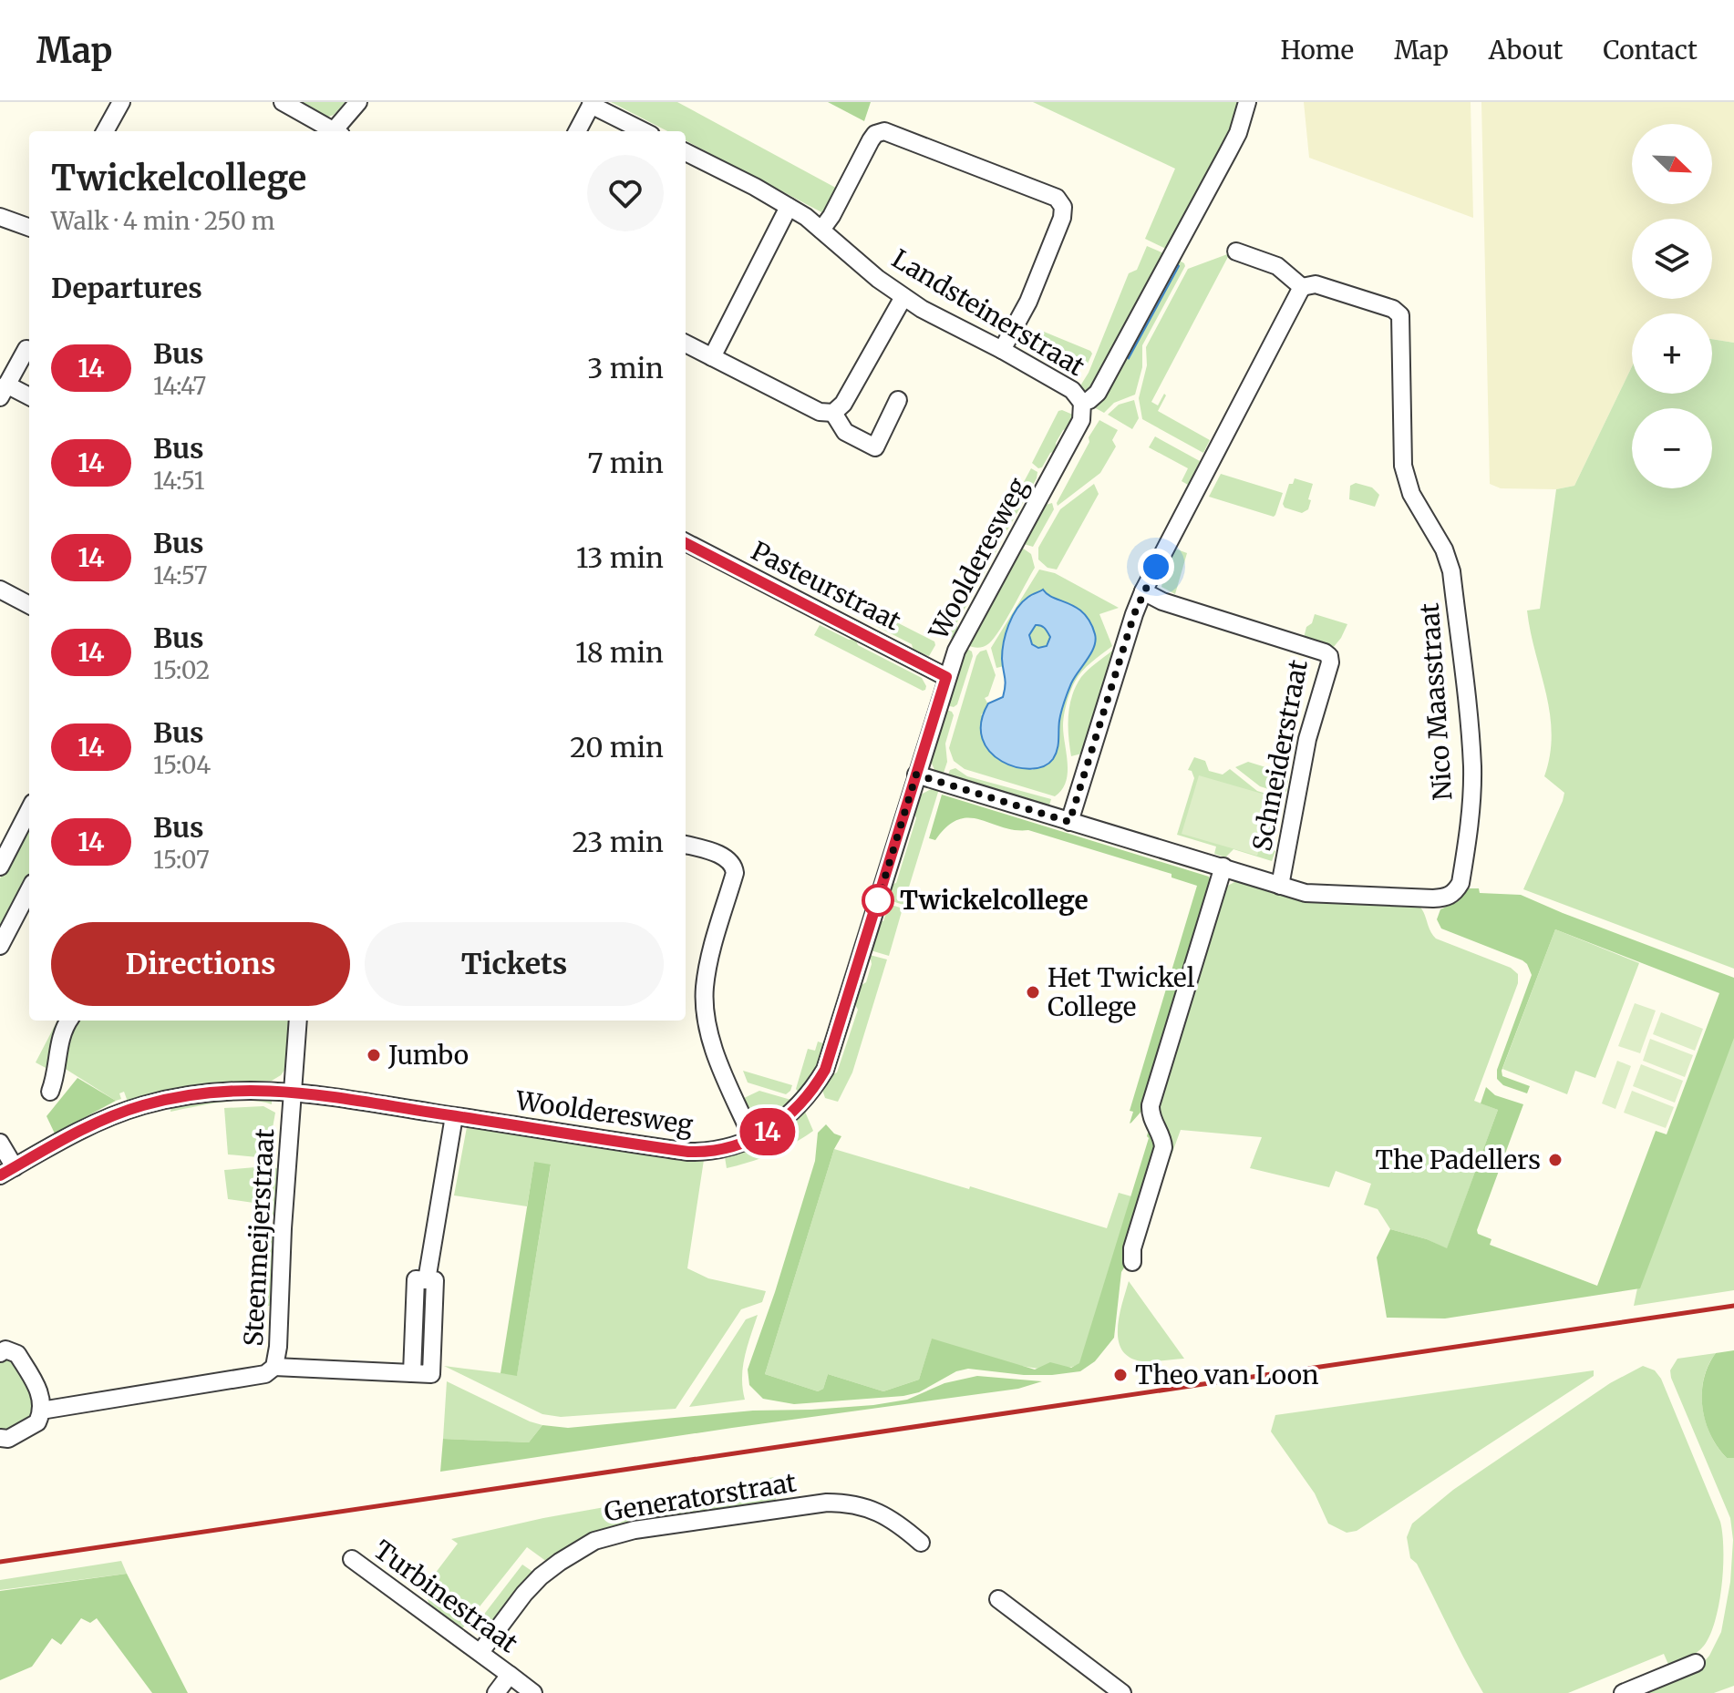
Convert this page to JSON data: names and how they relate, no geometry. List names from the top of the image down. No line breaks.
{"streets":{"street":["Landsteinerstraat","Woolderesweg","Pasteurstraat","Nico Maasstraat","Schneiderstraat","Steenmeijerstraat","Generatorstraat","Turbinestraat"]},"crossings":[["Landsteinerstraat","Woolderesweg"],["Woolderesweg","Pasteurstraat"],["Woolderesweg","Nico Maasstraat"],["Woolderesweg","Steenmeijerstraat"],["Nico Maasstraat","Schneiderstraat"],["Generatorstraat","Turbinestraat"]],"places":["Twickelcollege","Het Twickel College","Jumbo","The Padellers","Theo van Loon"],"lines":["bus line 14"],"north":"bottom right","page":{"header":"Map","nav":["Home","Map","About","Contact"],"on_map":"14","map_buttons":["+","−"],"heading":[["Twickelcollege","Walk · 4 min · 250 m"],"Departures"],"list":[{"mark":"14","name":"Bus","note":"14:47","value":"3 min"},{"mark":"14","name":"Bus","note":"14:51","value":"7 min"},{"mark":"14","name":"Bus","note":"14:57","value":"13 min"},{"mark":"14","name":"Bus","note":"15:02","value":"18 min"},{"mark":"14","name":"Bus","note":"15:04","value":"20 min"},{"mark":"14","name":"Bus","note":"15:07","value":"23 min"}],"buttons":["Directions","Tickets"]}}
